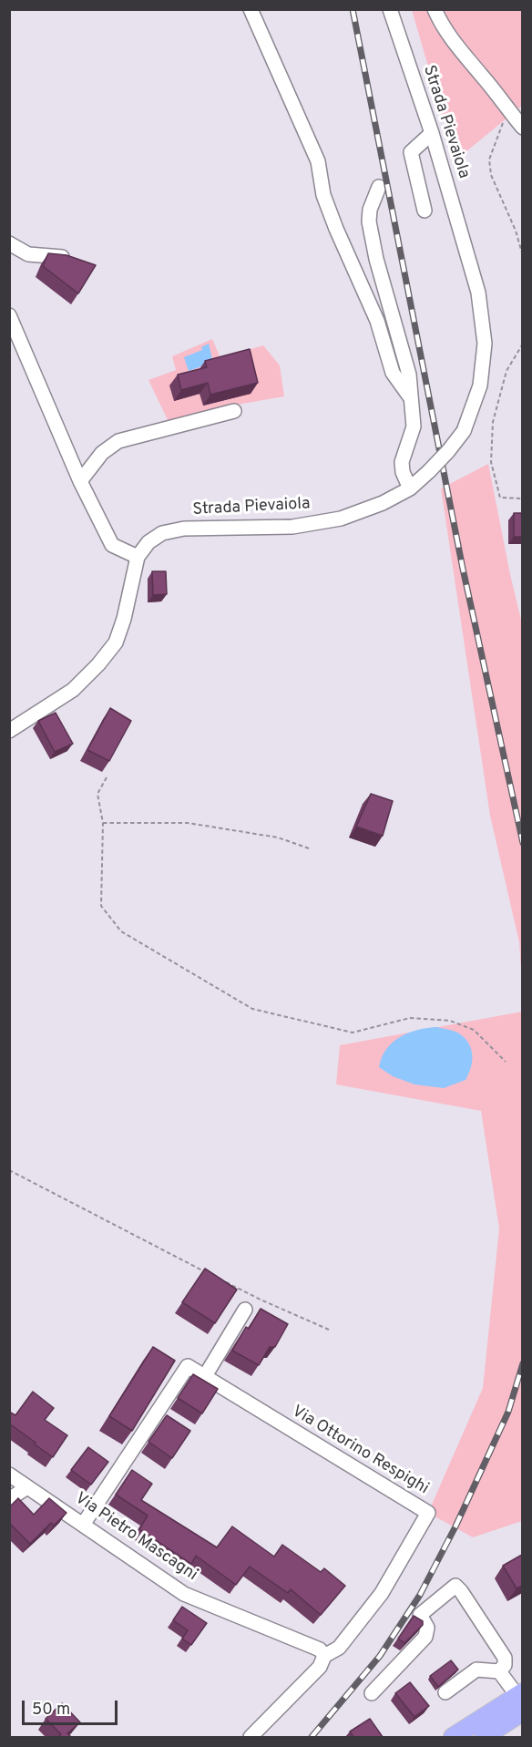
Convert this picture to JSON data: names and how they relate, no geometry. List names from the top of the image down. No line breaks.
{"streets":{"street":["Strada Pievaiola","Via Ottorino Respighi","Via Pietro Mascagni"]},"crossings":[["Via Ottorino Respighi","Via Pietro Mascagni"]],"scale_bar":"50 m"}
